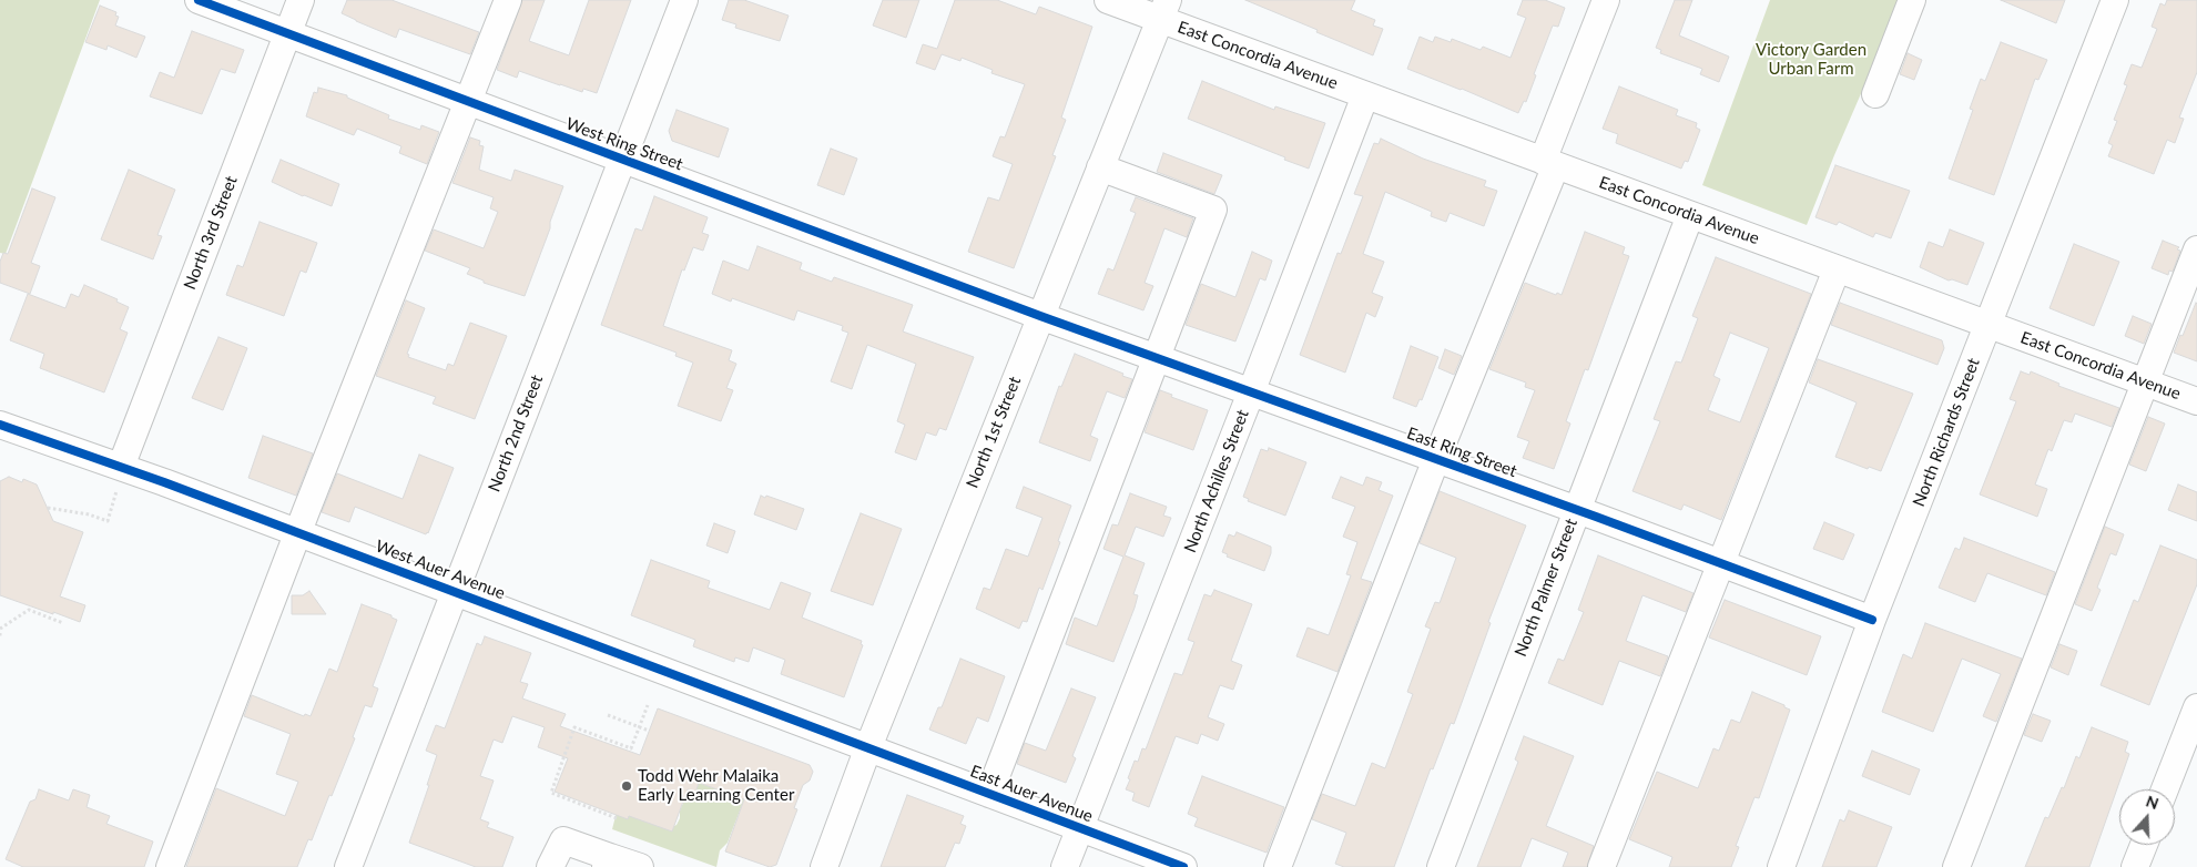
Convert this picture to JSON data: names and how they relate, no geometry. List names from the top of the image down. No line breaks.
{"streets":{"street":["East Concordia Avenue","West Ring Street","North 3rd Street","North 1st Street","North Richards Street","North 2nd Street","East Ring Street","North Achilles Street","West Auer Avenue","North Palmer Street","East Auer Avenue"]},"crossings":[["East Concordia Avenue","North 1st Street"],["East Concordia Avenue","North Richards Street"],["East Concordia Avenue","North Achilles Street"],["East Concordia Avenue","North Palmer Street"],["West Ring Street","North 3rd Street"],["West Ring Street","North 1st Street"],["West Ring Street","North 2nd Street"],["West Ring Street","East Ring Street"],["North 3rd Street","West Auer Avenue"],["North 1st Street","East Ring Street"],["North 1st Street","West Auer Avenue"],["North 1st Street","East Auer Avenue"],["North Richards Street","East Ring Street"],["North 2nd Street","West Auer Avenue"],["East Ring Street","North Achilles Street"],["East Ring Street","North Palmer Street"],["North Achilles Street","East Auer Avenue"],["West Auer Avenue","East Auer Avenue"]],"parks":["Victory Garden Urban Farm"],"places":["Todd Wehr Malaika Early Learning Center"],"north":"top"}
